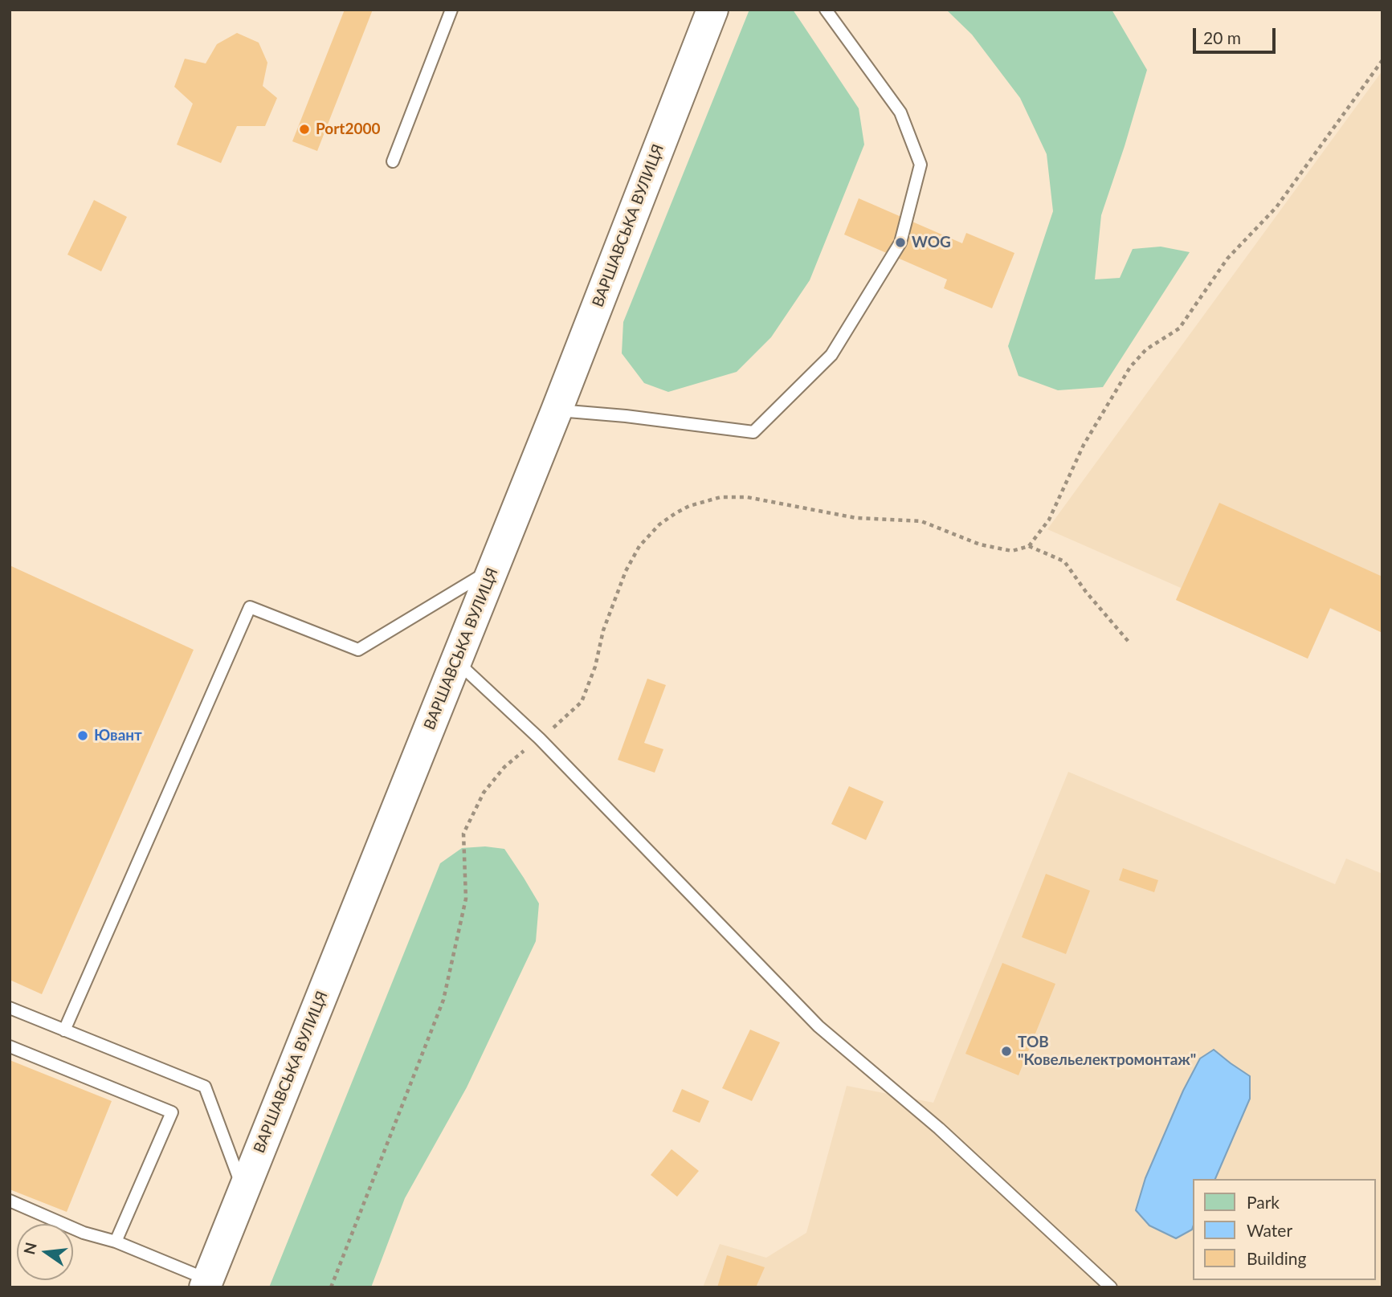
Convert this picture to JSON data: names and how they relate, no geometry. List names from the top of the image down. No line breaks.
{"streets":{"highway":["ВАРШАВСЬКА ВУЛИЦЯ"]},"places":["Port2000","WOG","Ювант","ТОВ \"Ковельелектромонтаж\""],"legend":["Park","Water","Building"],"scale_bar":"20 m","north":"left"}
